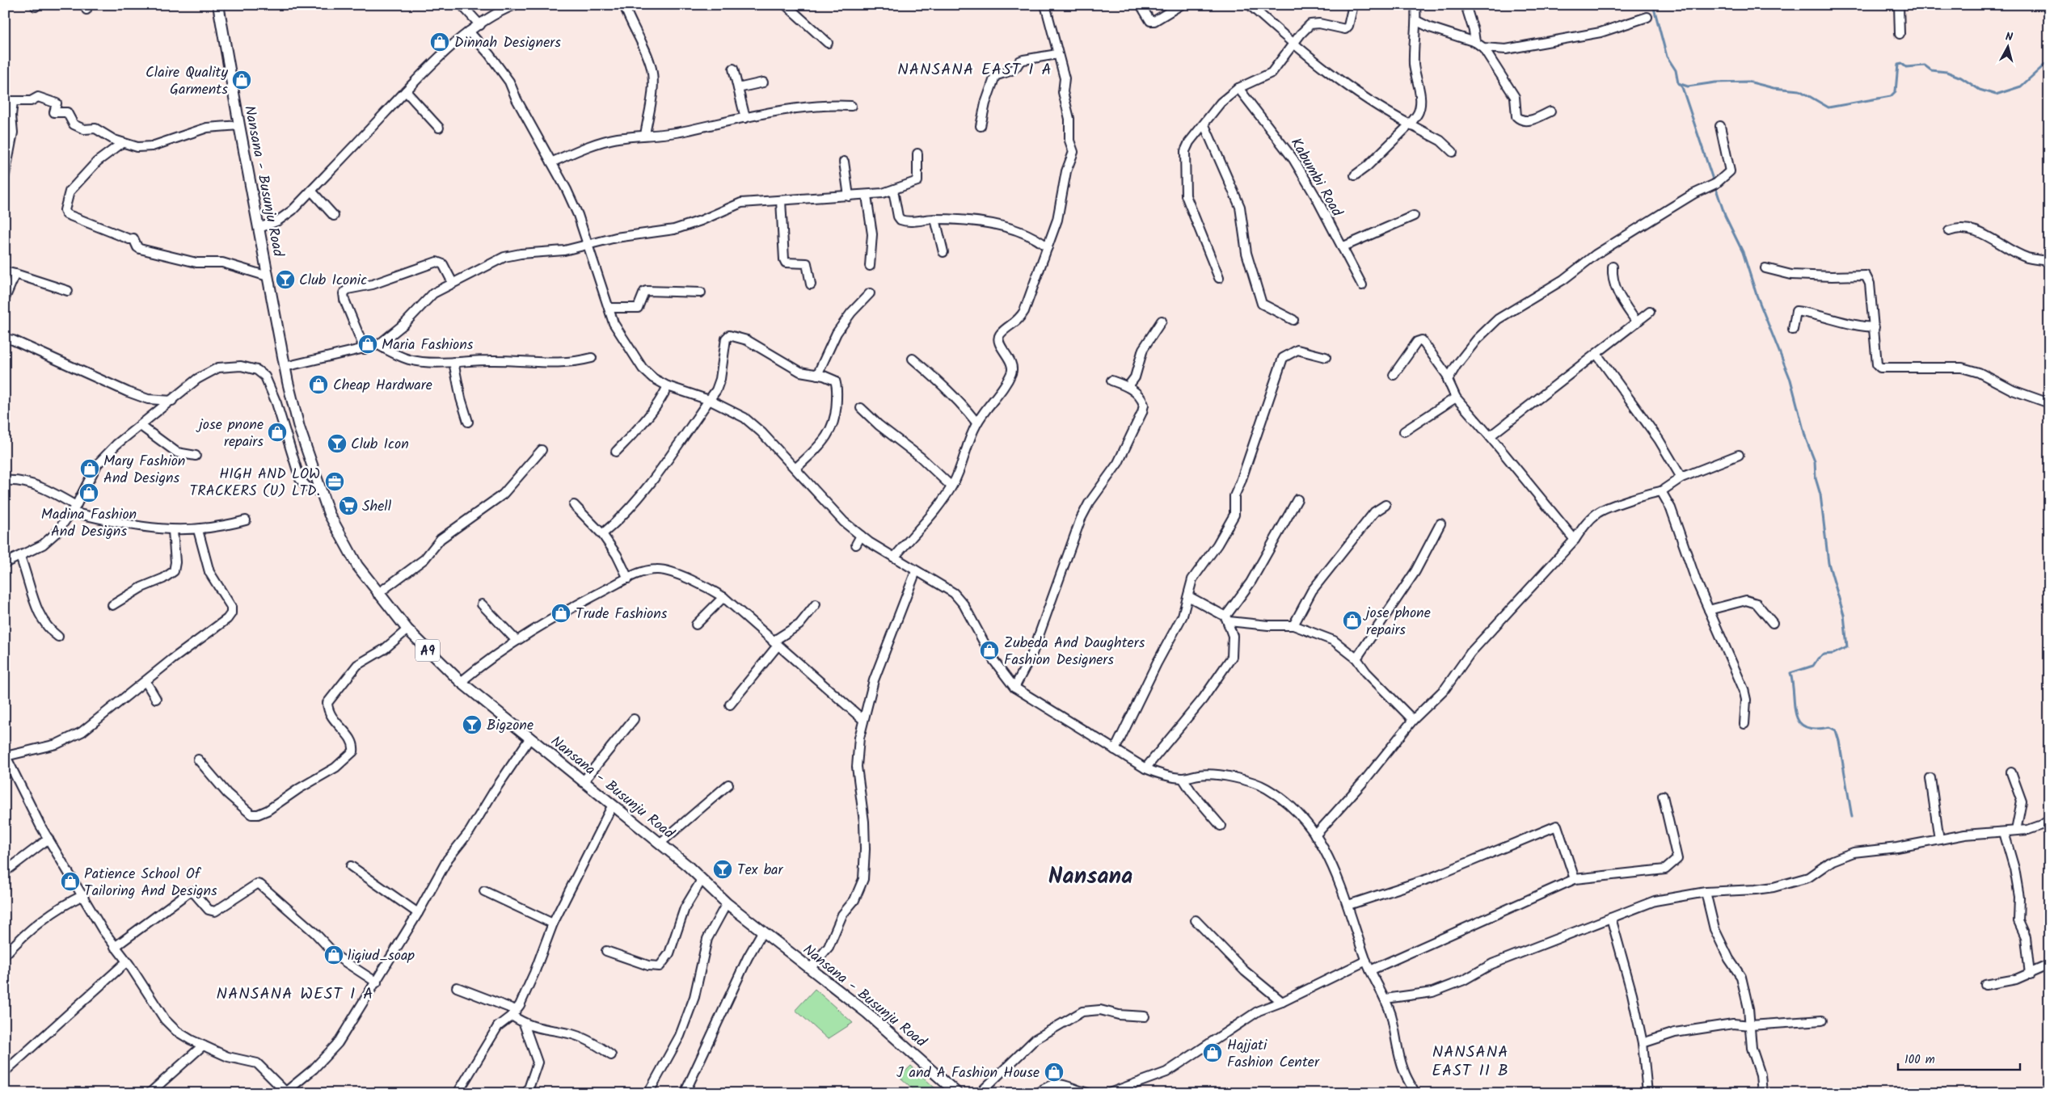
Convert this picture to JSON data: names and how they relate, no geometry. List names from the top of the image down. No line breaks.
{"streets":{"main road":["Nansana - Busunju Road","A9"],"street":["Kabumbi Road"]},"districts":["NANSANA EAST I A","Nansana","NANSANA WEST I A","NANSANA EAST II B"],"places":{"shop":["Dinnah Designers","Claire Quality Garments","Maria Fashions","Cheap Hardware","jose pnone repairs","Mary Fashion And Designs","Madina Fashion And Designs","Trude Fashions","jose phone repairs","Zubeda And Daughters Fashion Designers","Patience School Of Tailoring And Designs","liqiud_soap","Hajjati Fashion Center","J and A Fashion House"],"bar":["Club Iconic","Club Icon","Bigzone","Tex bar"],"office":["HIGH AND LOW TRACKERS (U) LTD."],"supermarket":["Shell"]},"scale_bar":"100 m","north":"top"}
